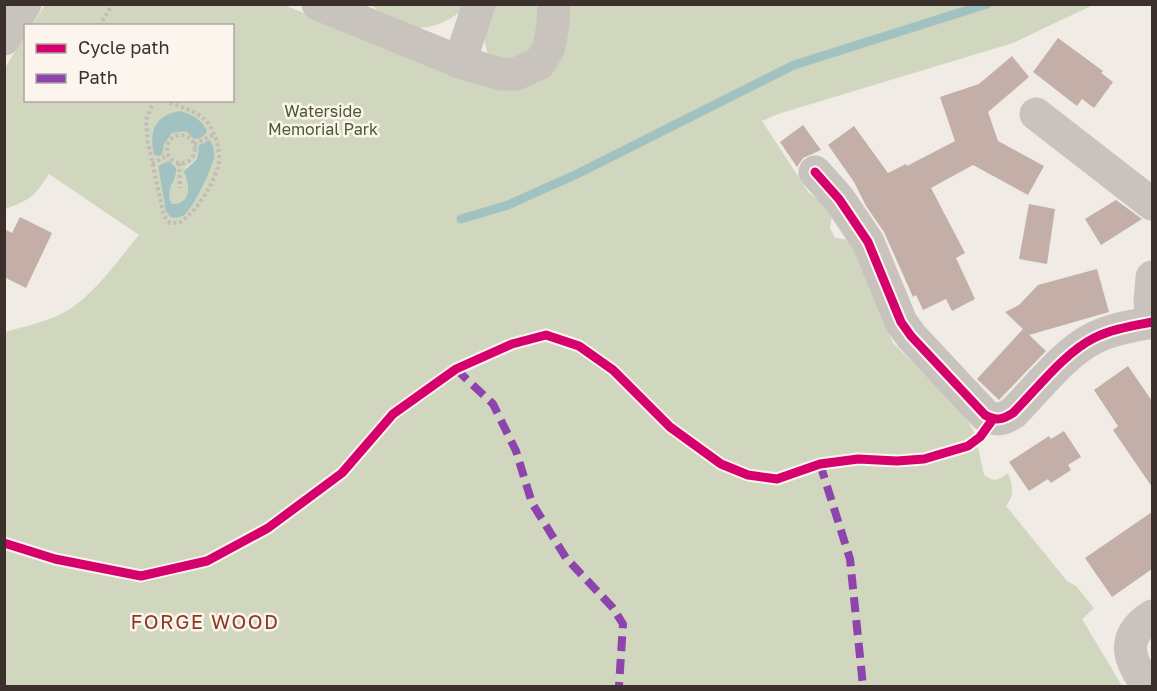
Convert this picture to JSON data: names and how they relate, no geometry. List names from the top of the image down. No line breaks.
{"districts":["FORGE WOOD"],"parks":["Waterside Memorial Park"],"legend":["Cycle path","Path"]}
